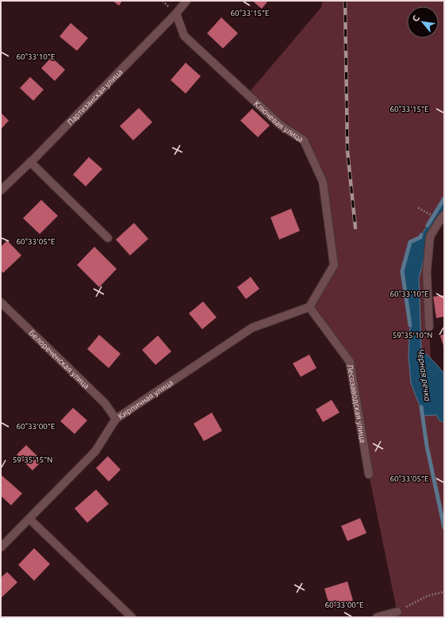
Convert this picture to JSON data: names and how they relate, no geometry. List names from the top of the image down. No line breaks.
{"streets":{"street":["Партизанская улица","Ключевая улица","Белореченская улица","Кирпичная улица","Лесозаводская улица"]},"crossings":[["Партизанская улица","Ключевая улица"],["Ключевая улица","Кирпичная улица"],["Ключевая улица","Лесозаводская улица"],["Белореченская улица","Кирпичная улица"],["Кирпичная улица","Лесозаводская улица"]],"water":["Черная речка"],"north":"top left","coordinates":["60°33'15\"E","60°33'10\"E","60°33'05\"E","59°35'10\"N","60°33'00\"E","59°35'15\"N"]}
